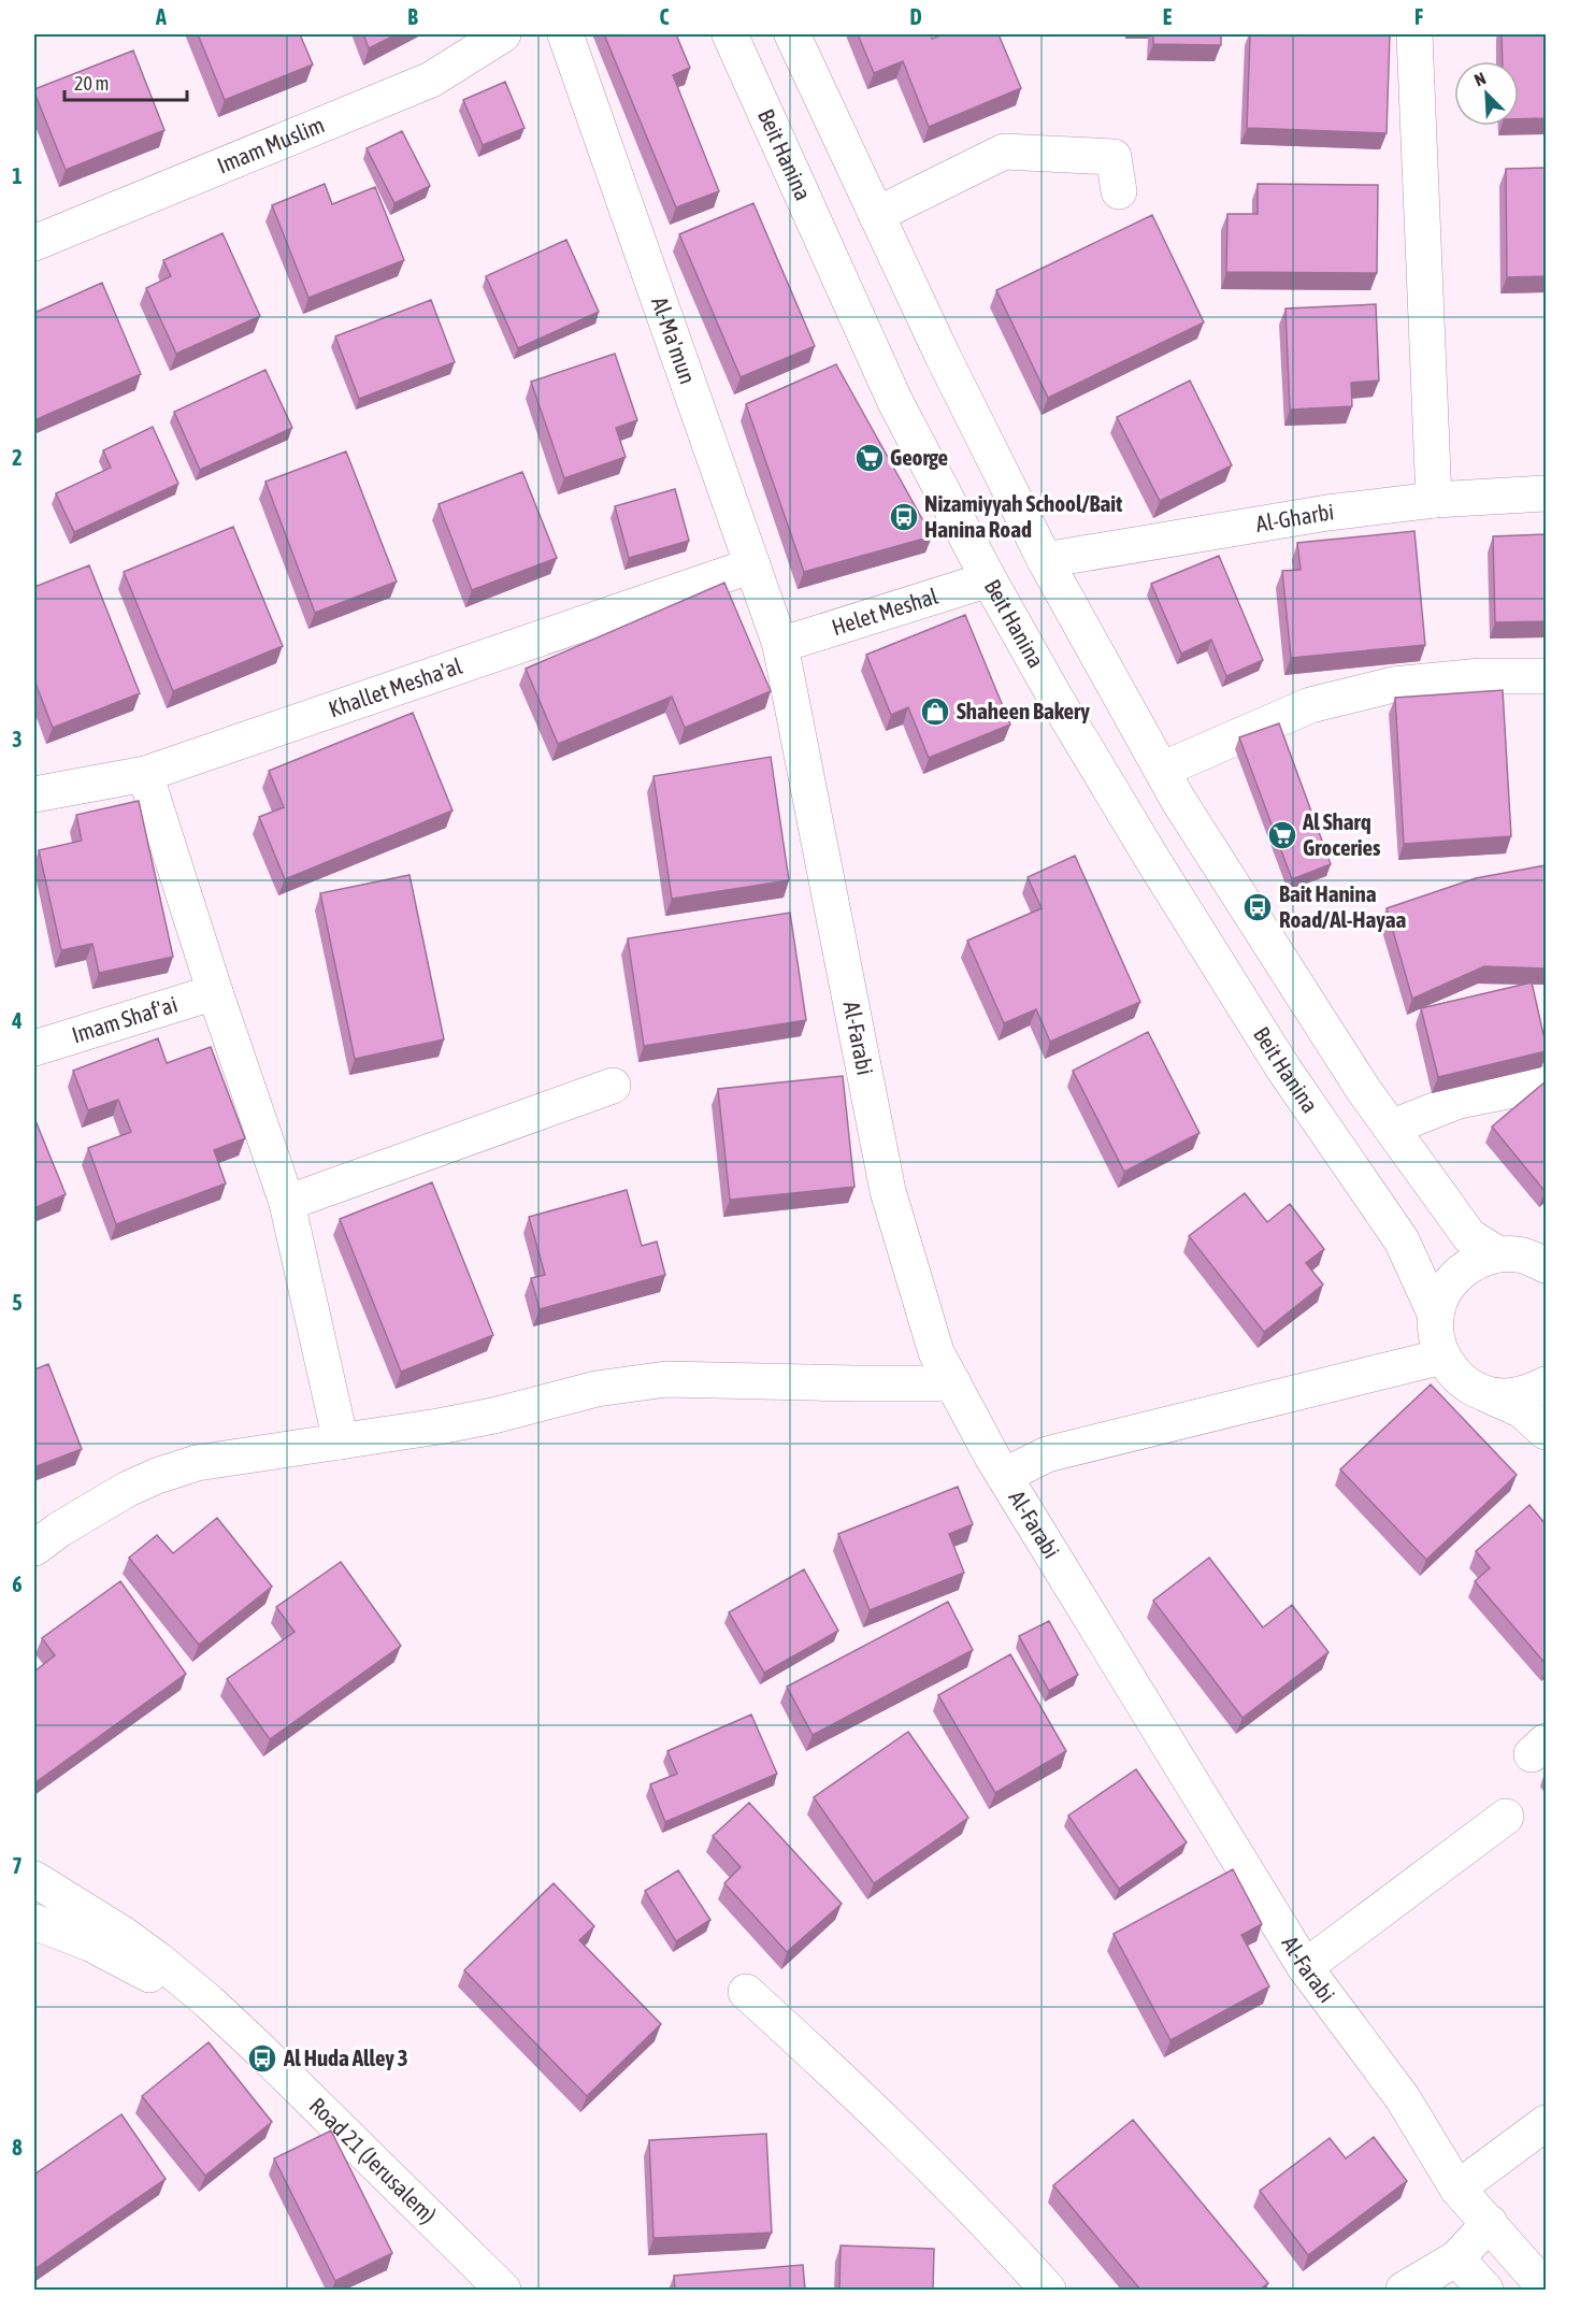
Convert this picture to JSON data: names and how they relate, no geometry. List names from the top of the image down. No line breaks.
{"streets":{"street":["Imam Muslim","Beit Hanina","Al-Ma'mun","Al-Gharbi","Helet Meshal","Khallet Mesha'al","Imam Shaf'ai","Al-Farabi","Road 21 (Jerusalem)"]},"crossings":[["Beit Hanina","Helet Meshal"],["Al-Ma'mun","Helet Meshal"],["Al-Ma'mun","Khallet Mesha'al"],["Al-Ma'mun","Al-Farabi"],["Helet Meshal","Al-Farabi"]],"places":{"supermarket":["George","Al Sharq Groceries"],"bus stop":["Nizamiyyah School/Bait Hanina Road","Bait Hanina Road/Al-Hayaa","Al Huda Alley 3"],"shop":["Shaheen Bakery"]},"scale_bar":"20 m","north":"top left","grid":{"columns":["A","B","C","D","E","F"],"rows":["1","2","3","4","5","6","7","8"]}}
